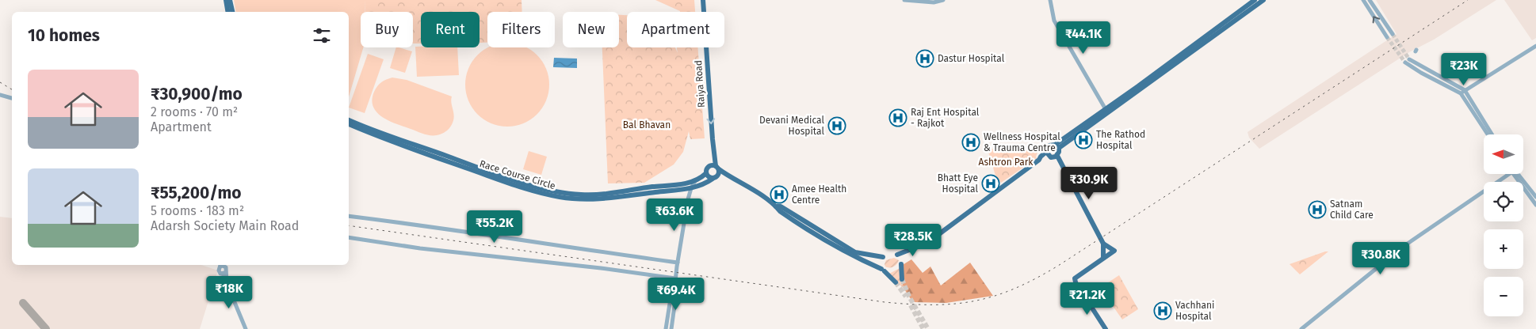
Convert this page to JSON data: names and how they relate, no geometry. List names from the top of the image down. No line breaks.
{"streets":{"main road":["Raiya Road","Race Course Circle"]},"crossings":[["Raiya Road","Race Course Circle"]],"one_way":["Raiya Road"],"parks":["Bal Bhavan","Ashtron Park"],"places":{"hospital":["Dastur Hospital","Raj Ent Hospital - Rajkot","Devani Medical Hospital","The Rathod Hospital","Wellness Hospital & Trauma Centre","Bhatt Eye Hospital","Amee Health Centre","Satnam Child Care","Vachhani Hospital"]},"north":"left","page":{"chip":["Buy","Rent","Filters","New","Apartment"],"heading":"10 homes","price":["₹44.1K","₹23K","₹30.9K","₹63.6K","₹55.2K","₹28.5K","₹30.8K","₹18K","₹69.4K","₹21.2K"],"list":[{"name":"₹30,900/mo","note":"2 rooms · 70 m² · Apartment"},{"name":"₹55,200/mo","note":"5 rooms · 183 m² · Adarsh Society Main Road"}],"map_buttons":["+","−"]}}
